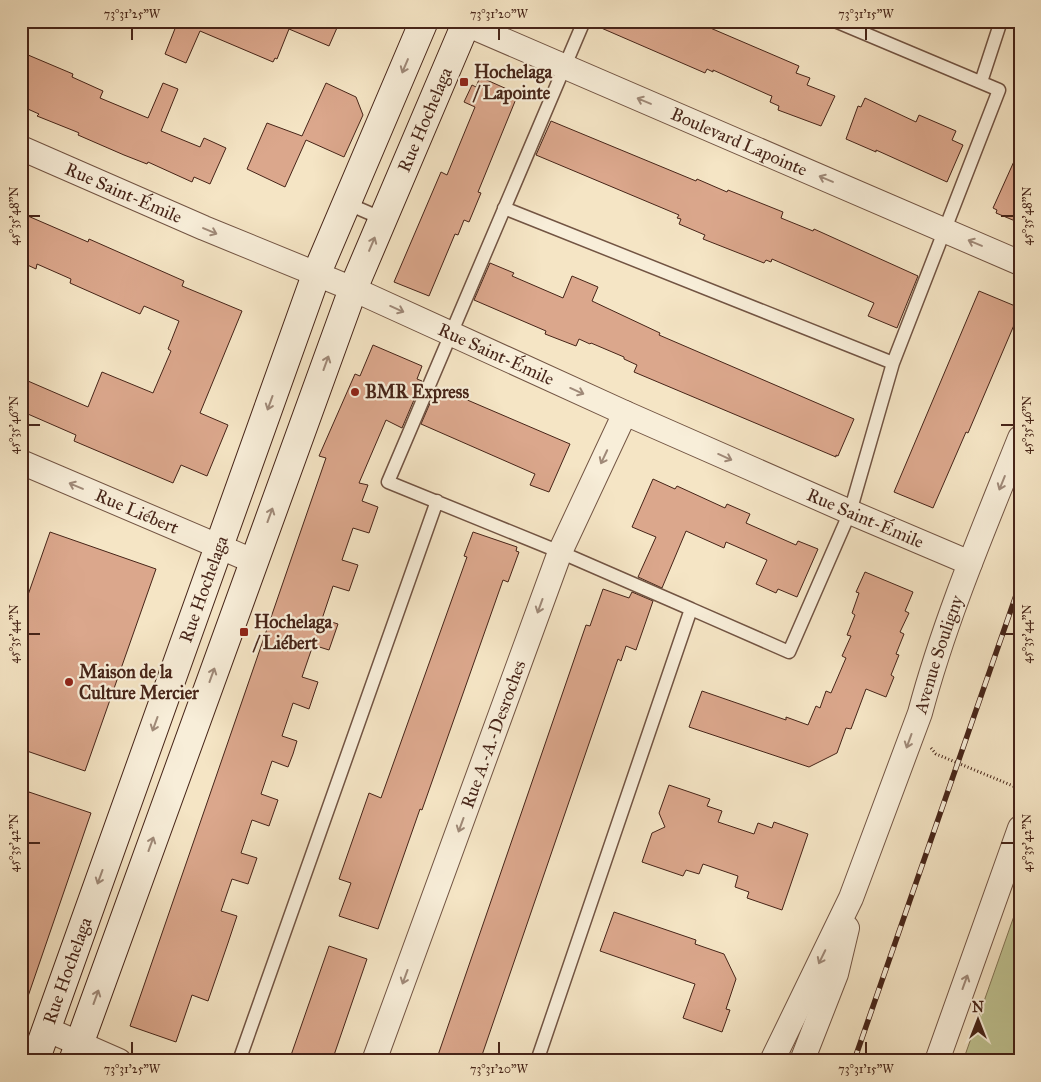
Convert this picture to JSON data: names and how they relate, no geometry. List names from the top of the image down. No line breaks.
{"streets":{"main road":["Rue Hochelaga"],"street":["Boulevard Lapointe","Rue Saint-Émile","Rue Liébert","Avenue Souligny","Rue A.-A.-Desroches"]},"crossings":[["Rue Hochelaga","Boulevard Lapointe"],["Rue Hochelaga","Rue Saint-Émile"],["Rue Hochelaga","Rue Liébert"],["Rue Saint-Émile","Avenue Souligny"],["Rue Saint-Émile","Rue A.-A.-Desroches"]],"one_way":["Boulevard Lapointe","Rue Saint-Émile","Rue Liébert","Rue A.-A.-Desroches"],"places":{"transit":["Hochelaga / Lapointe","Hochelaga / Liébert"],"other":["BMR Express","Maison de la Culture Mercier"]},"north":"top","coordinates":["73°31'25\"W","73°31'20\"W","73°31'15\"W","45°35'48\"N","45°35'46\"N","45°35'44\"N","45°35'42\"N"]}
